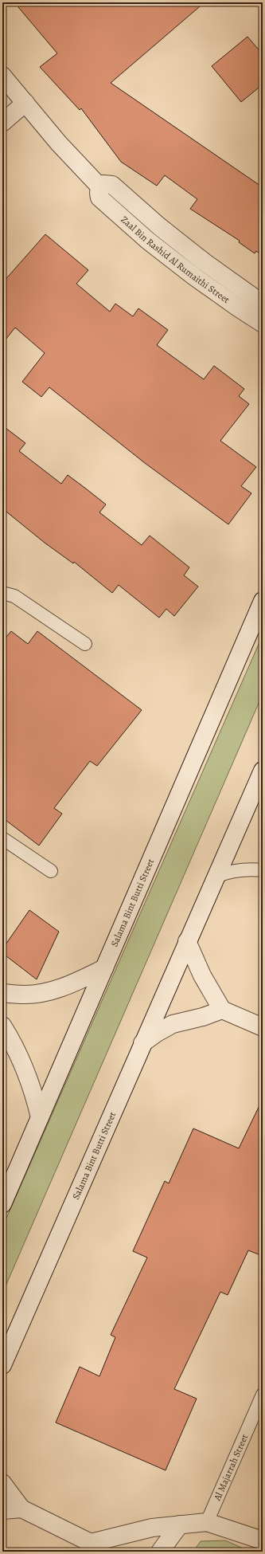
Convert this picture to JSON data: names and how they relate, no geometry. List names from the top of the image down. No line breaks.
{"streets":{"street":["Zaal Bin Rashid Al Rumaithi Street","Salama Bint Butti Street"],"lane":["Al Majarrah Street"]}}
